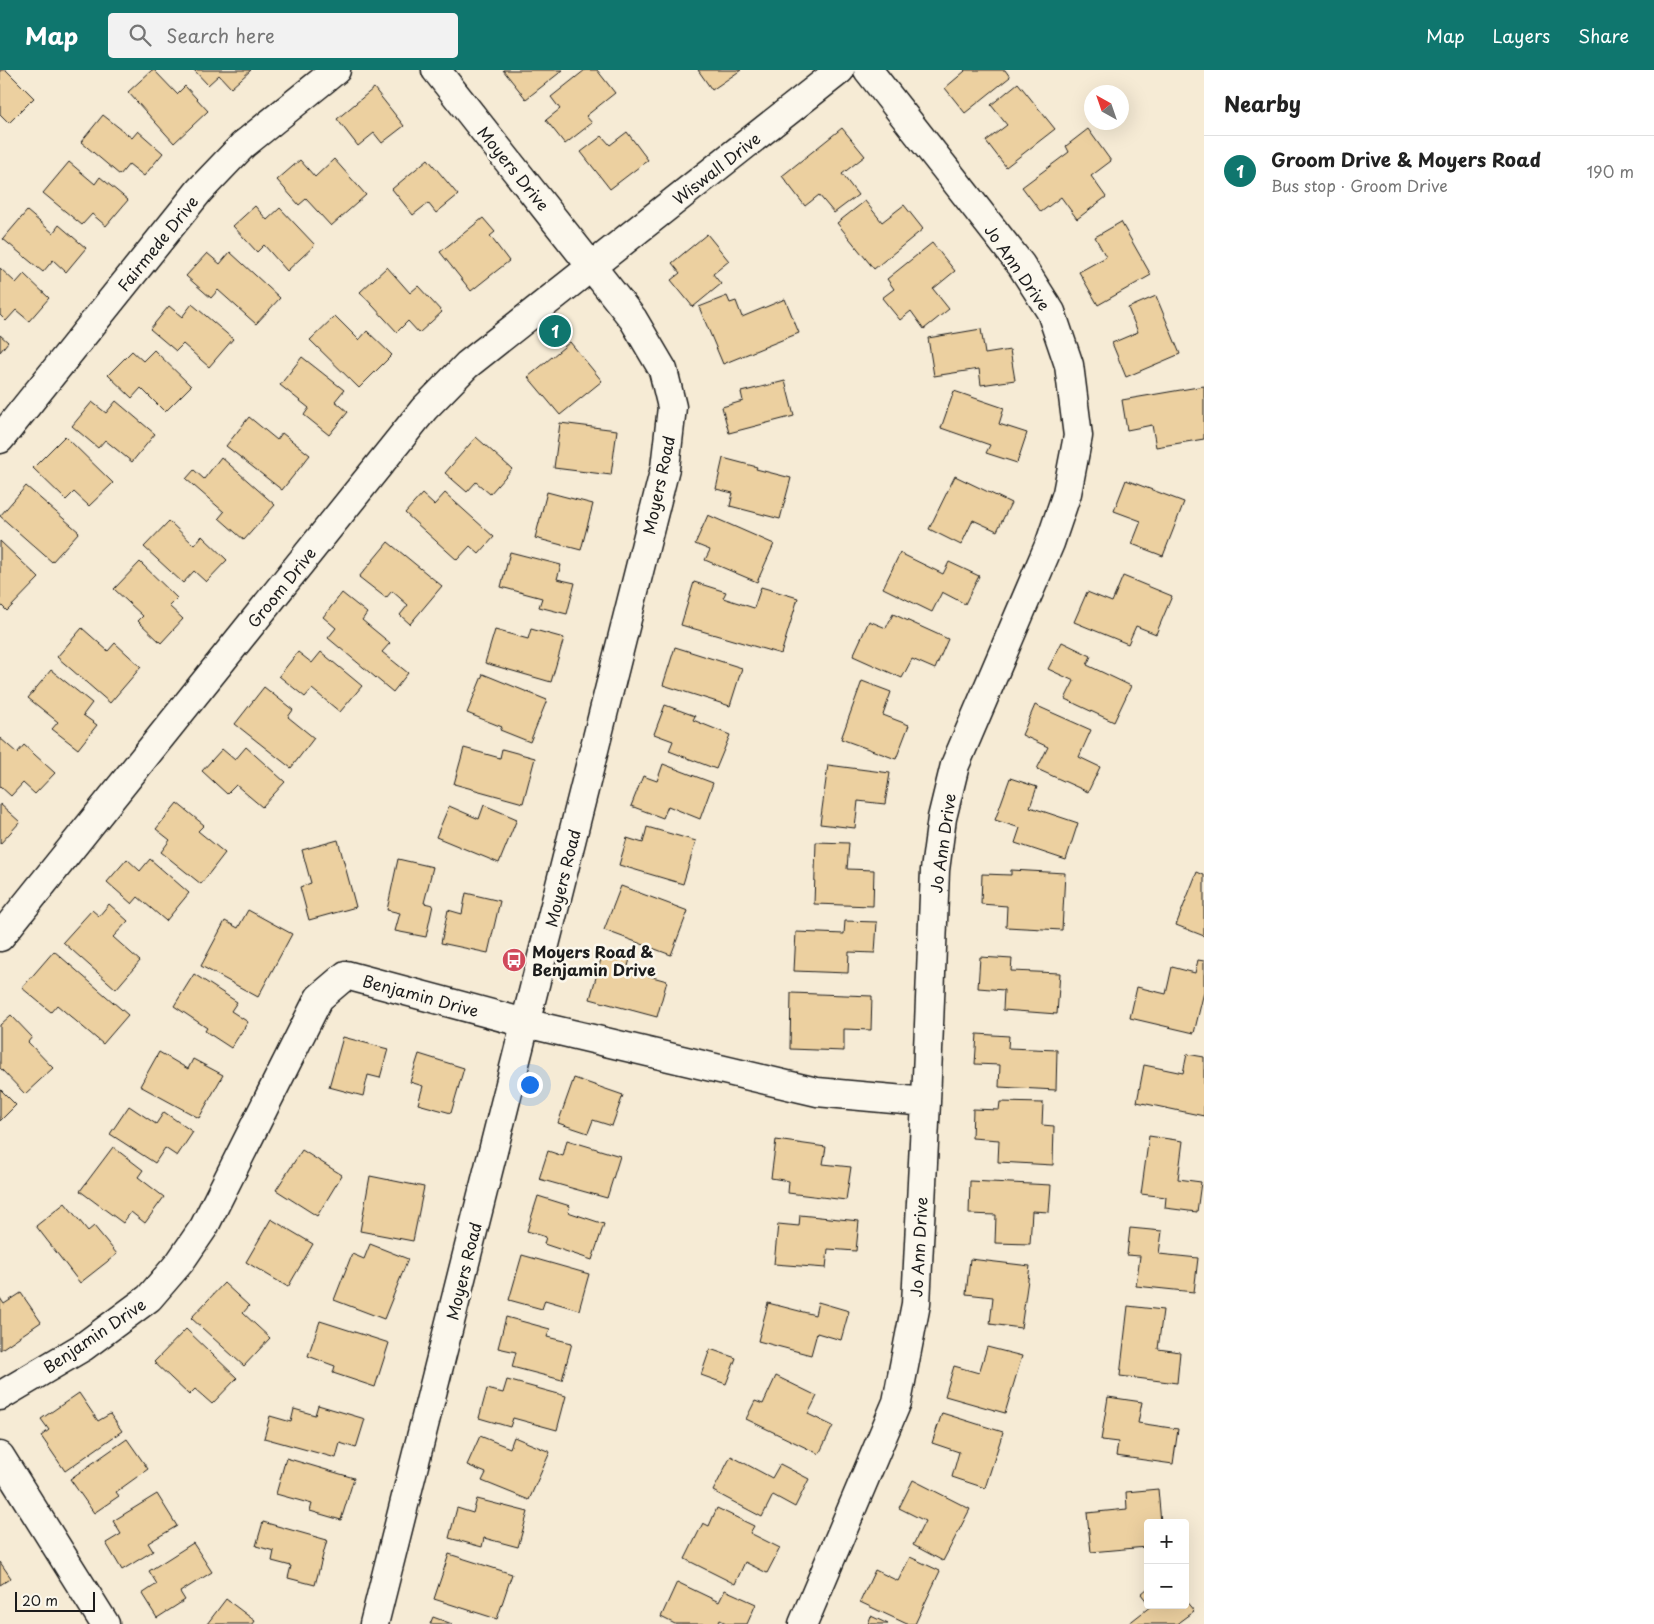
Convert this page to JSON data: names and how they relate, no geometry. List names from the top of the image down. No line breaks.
{"streets":{"street":["Moyers Drive","Wiswall Drive","Fairmede Drive","Jo Ann Drive","Moyers Road","Groom Drive","Benjamin Drive"]},"crossings":[["Moyers Drive","Wiswall Drive"],["Moyers Drive","Moyers Road"],["Moyers Drive","Groom Drive"],["Wiswall Drive","Moyers Road"],["Wiswall Drive","Groom Drive"],["Jo Ann Drive","Benjamin Drive"],["Moyers Road","Groom Drive"],["Moyers Road","Benjamin Drive"]],"places":{"bus stop":["Moyers Road & Benjamin Drive"]},"scale_bar":"20 m","north":"top left","page":{"header":"Map","search":"Search here","nav":["Map","Layers","Share"],"heading":"Nearby","list":[{"mark":"1","name":"Groom Drive & Moyers Road","note":"Bus stop · Groom Drive","value":"190 m"}],"pins":"1","map_buttons":["+","−"],"scale":"20 m"}}
